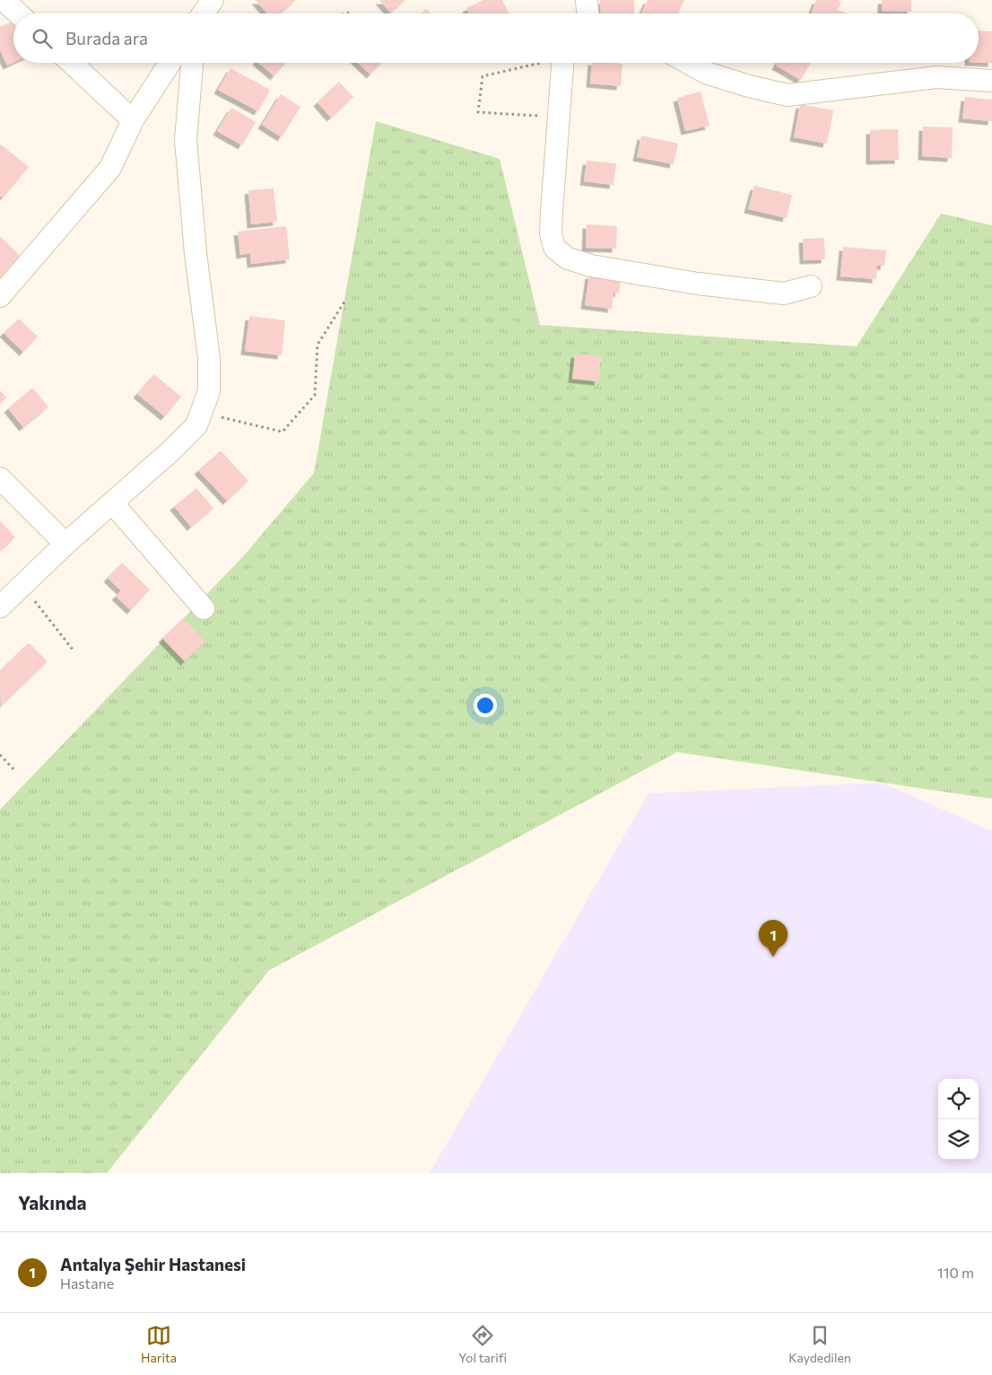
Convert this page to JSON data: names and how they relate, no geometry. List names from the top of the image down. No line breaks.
{"page":{"search":"Burada ara","pins":"1","heading":"Yakında","list":[{"mark":"1","name":"Antalya Şehir Hastanesi","note":"Hastane","value":"110 m"}],"nav":["Harita","Yol tarifi","Kaydedilen"]}}
